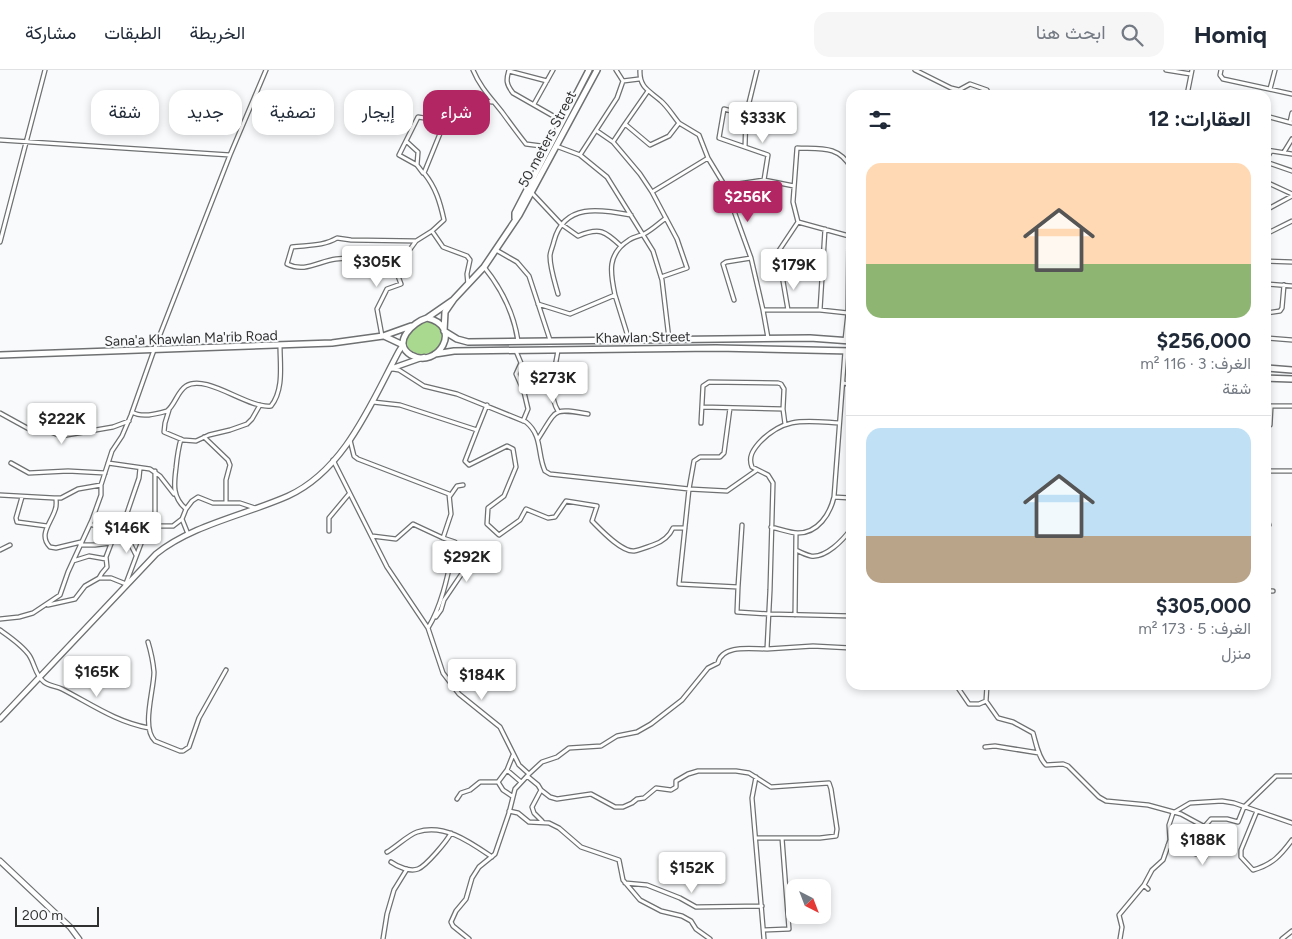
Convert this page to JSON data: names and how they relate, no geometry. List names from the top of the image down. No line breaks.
{"streets":{"main road":["50 meters Street","Khawlan Street","Sana'a Khawlan Ma'rib Road"]},"crossings":[["50 meters Street","Khawlan Street"],["50 meters Street","Sana'a Khawlan Ma'rib Road"],["Khawlan Street","Sana'a Khawlan Ma'rib Road"]],"scale_bar":"200 m","north":"bottom right","page":{"header":"Homiq","search":"ابحث هنا","nav":["الخريطة","الطبقات","مشاركة"],"chip":["شراء","إيجار","تصفية","جديد","شقة"],"heading":"العقارات: 12","price":["$333K","$256K","$305K","$179K","$273K","$222K","$146K","$292K","$165K","$184K","$188K","$152K"],"list":[{"name":"$256,000","note":"الغرف: 3 · 116 m² · شقة"},{"name":"$305,000","note":"الغرف: 5 · 173 m² · منزل"}],"scale":"200 m"}}
